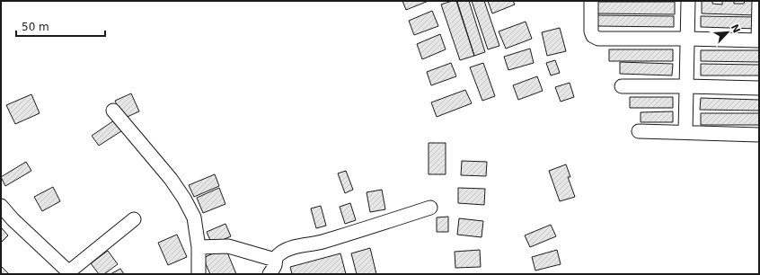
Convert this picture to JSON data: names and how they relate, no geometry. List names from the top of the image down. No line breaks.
{"scale_bar":"50 m","north":"top right"}
